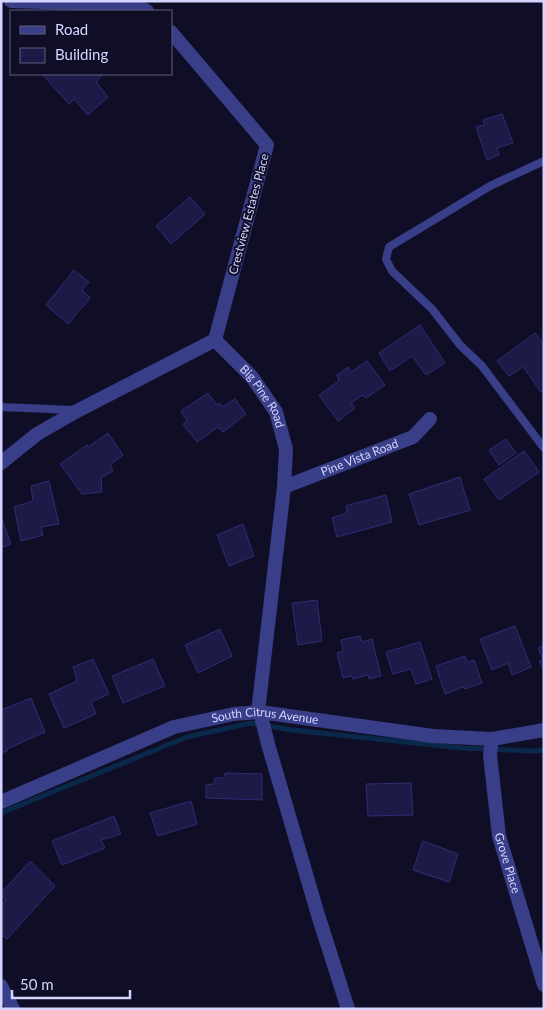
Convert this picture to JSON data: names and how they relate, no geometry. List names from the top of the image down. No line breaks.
{"streets":{"street":["Crestview Estates Place","Big Pine Road","Pine Vista Road","South Citrus Avenue","Grove Place"]},"crossings":[["Crestview Estates Place","Big Pine Road"],["Big Pine Road","Pine Vista Road"],["Big Pine Road","South Citrus Avenue"],["South Citrus Avenue","Grove Place"]],"legend":["Road","Building"],"scale_bar":"50 m"}
